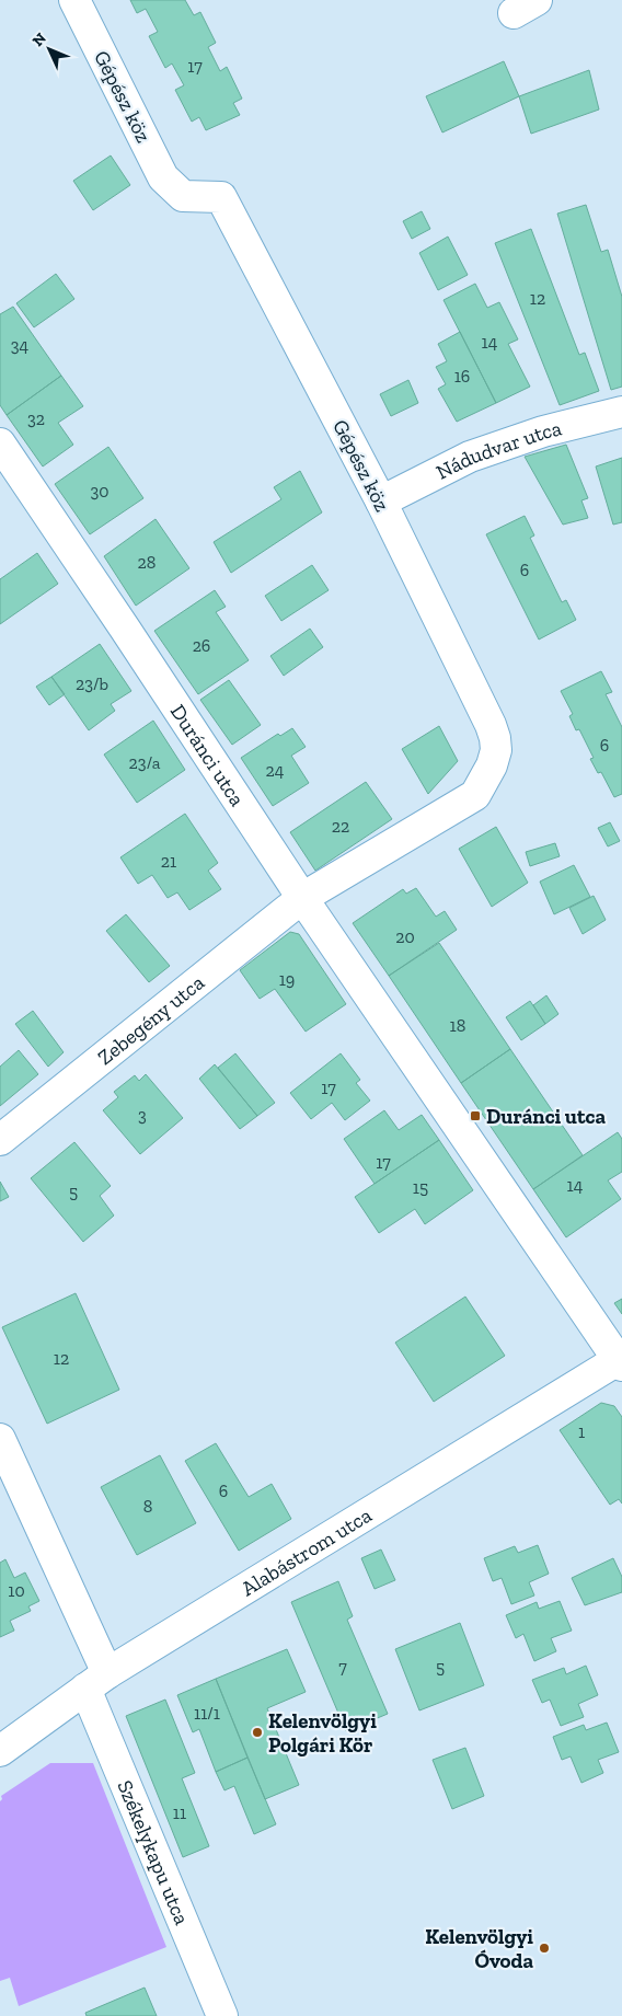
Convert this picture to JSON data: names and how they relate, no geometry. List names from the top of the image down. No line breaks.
{"streets":{"street":["Gépész köz","Nádudvar utca","Duránci utca","Zebegény utca","Alabástrom utca","Székelykapu utca"]},"crossings":[["Gépész köz","Nádudvar utca"],["Gépész köz","Duránci utca"],["Gépész köz","Zebegény utca"],["Duránci utca","Zebegény utca"],["Duránci utca","Alabástrom utca"],["Alabástrom utca","Székelykapu utca"]],"places":{"transit":["Duránci utca"],"other":["Kelenvölgyi Polgári Kör","Kelenvölgyi Óvoda"]},"house_numbers":["17","12","14","34","16","32","30","28","6","26","23/b","6","23/a","24","22","21","20","19","18","17","3","17","14","15","5","12","1","6","8","10","7","5","11/1","11"],"north":"top left"}
